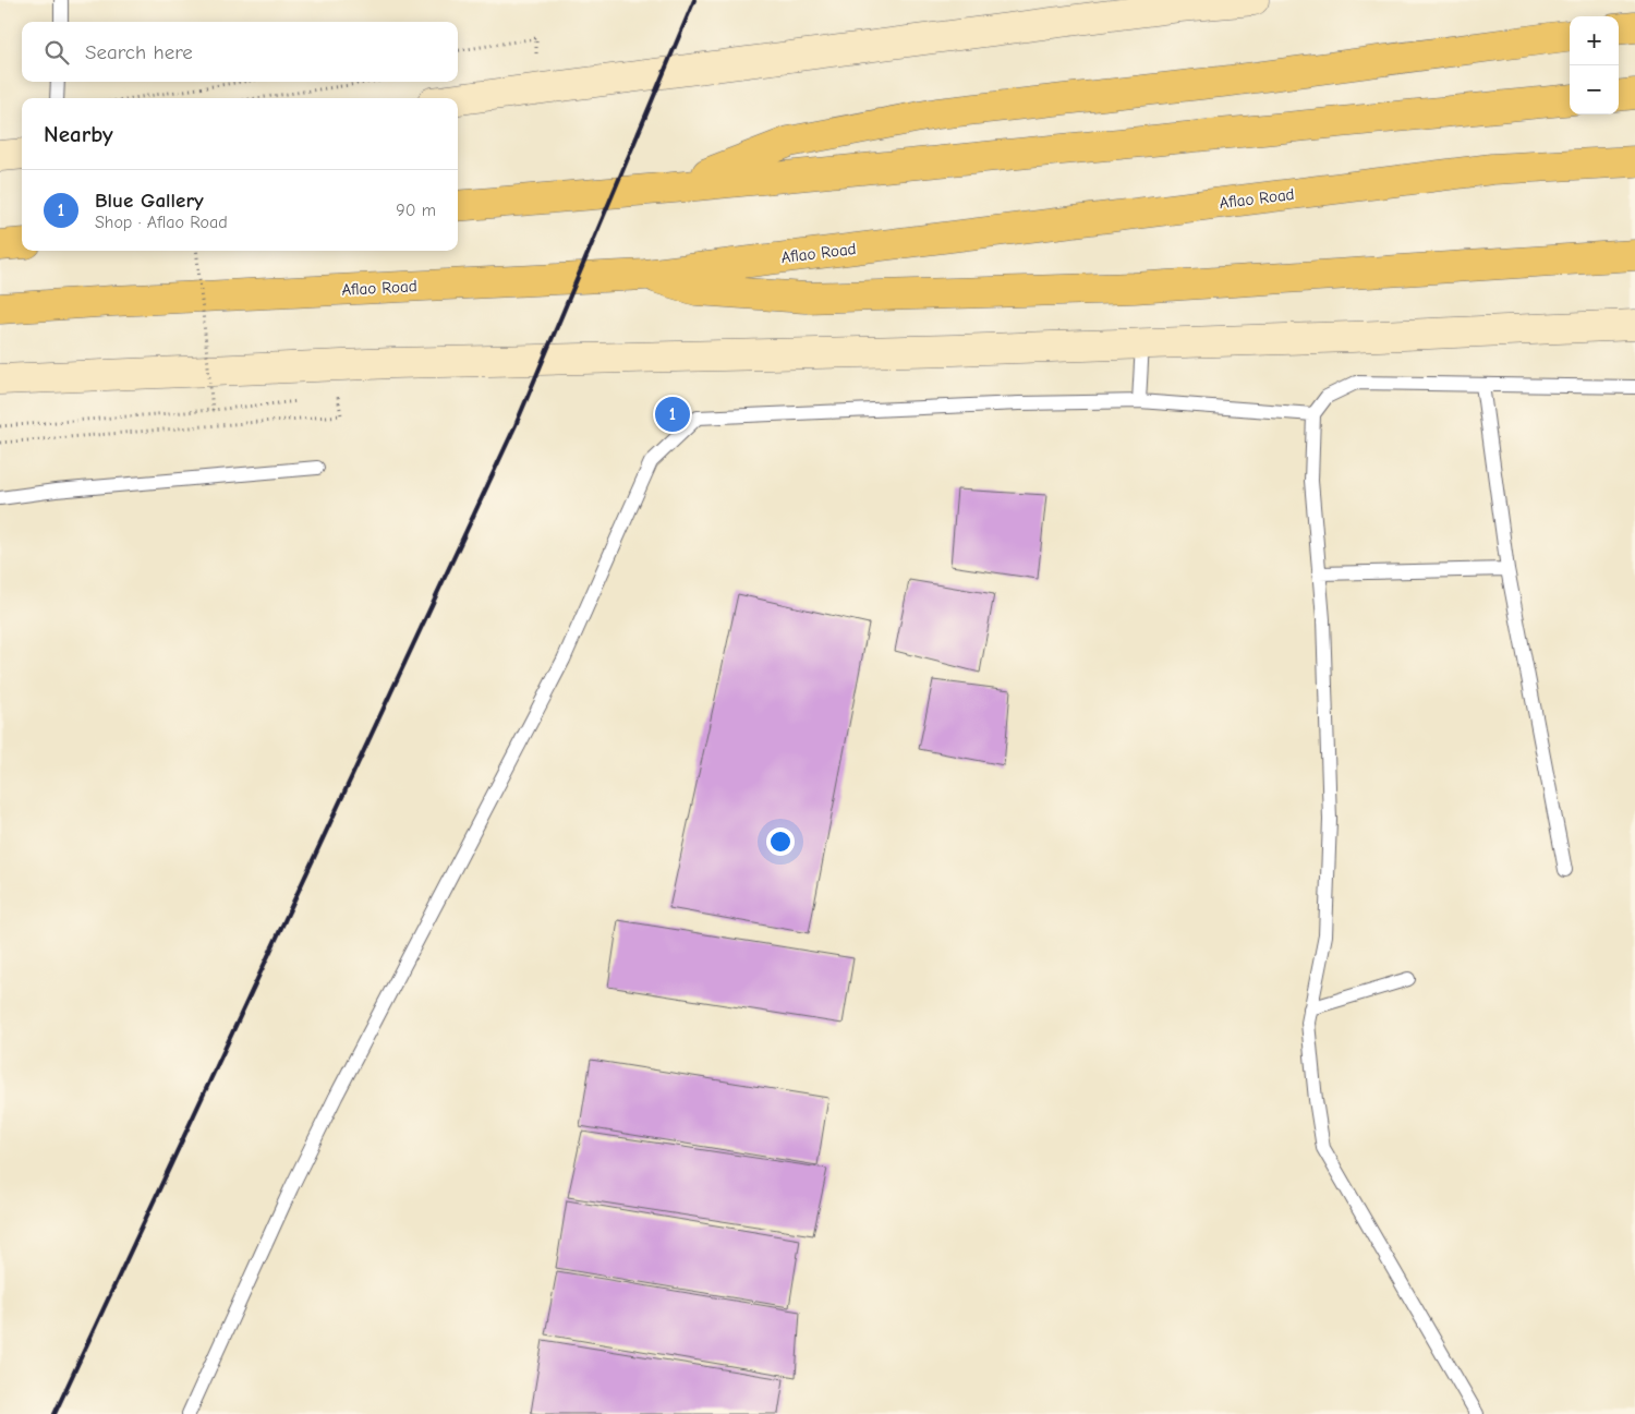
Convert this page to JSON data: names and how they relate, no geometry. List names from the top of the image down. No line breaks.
{"streets":{"highway":["Aflao Road"]},"page":{"map_buttons":["+","−"],"search":"Search here","heading":"Nearby","list":[{"mark":"1","name":"Blue Gallery","note":"Shop · Aflao Road","value":"90 m"}],"pins":"1"}}
